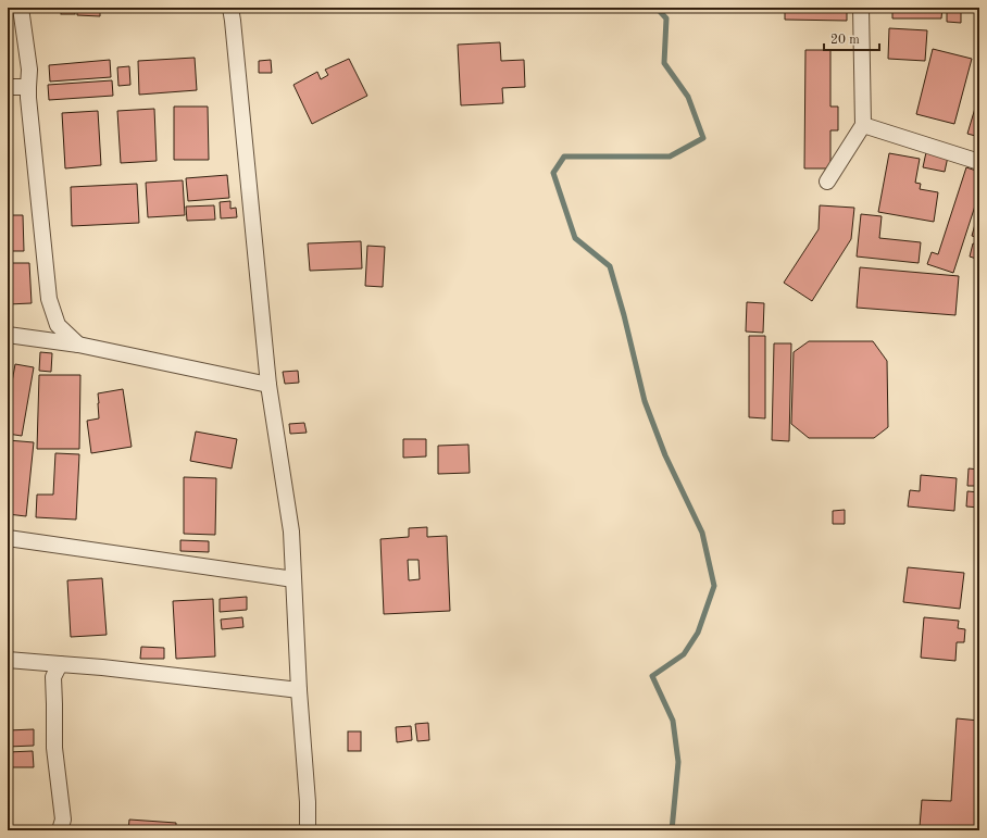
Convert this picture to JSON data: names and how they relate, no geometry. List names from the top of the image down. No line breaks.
{"scale_bar":"20 m"}
